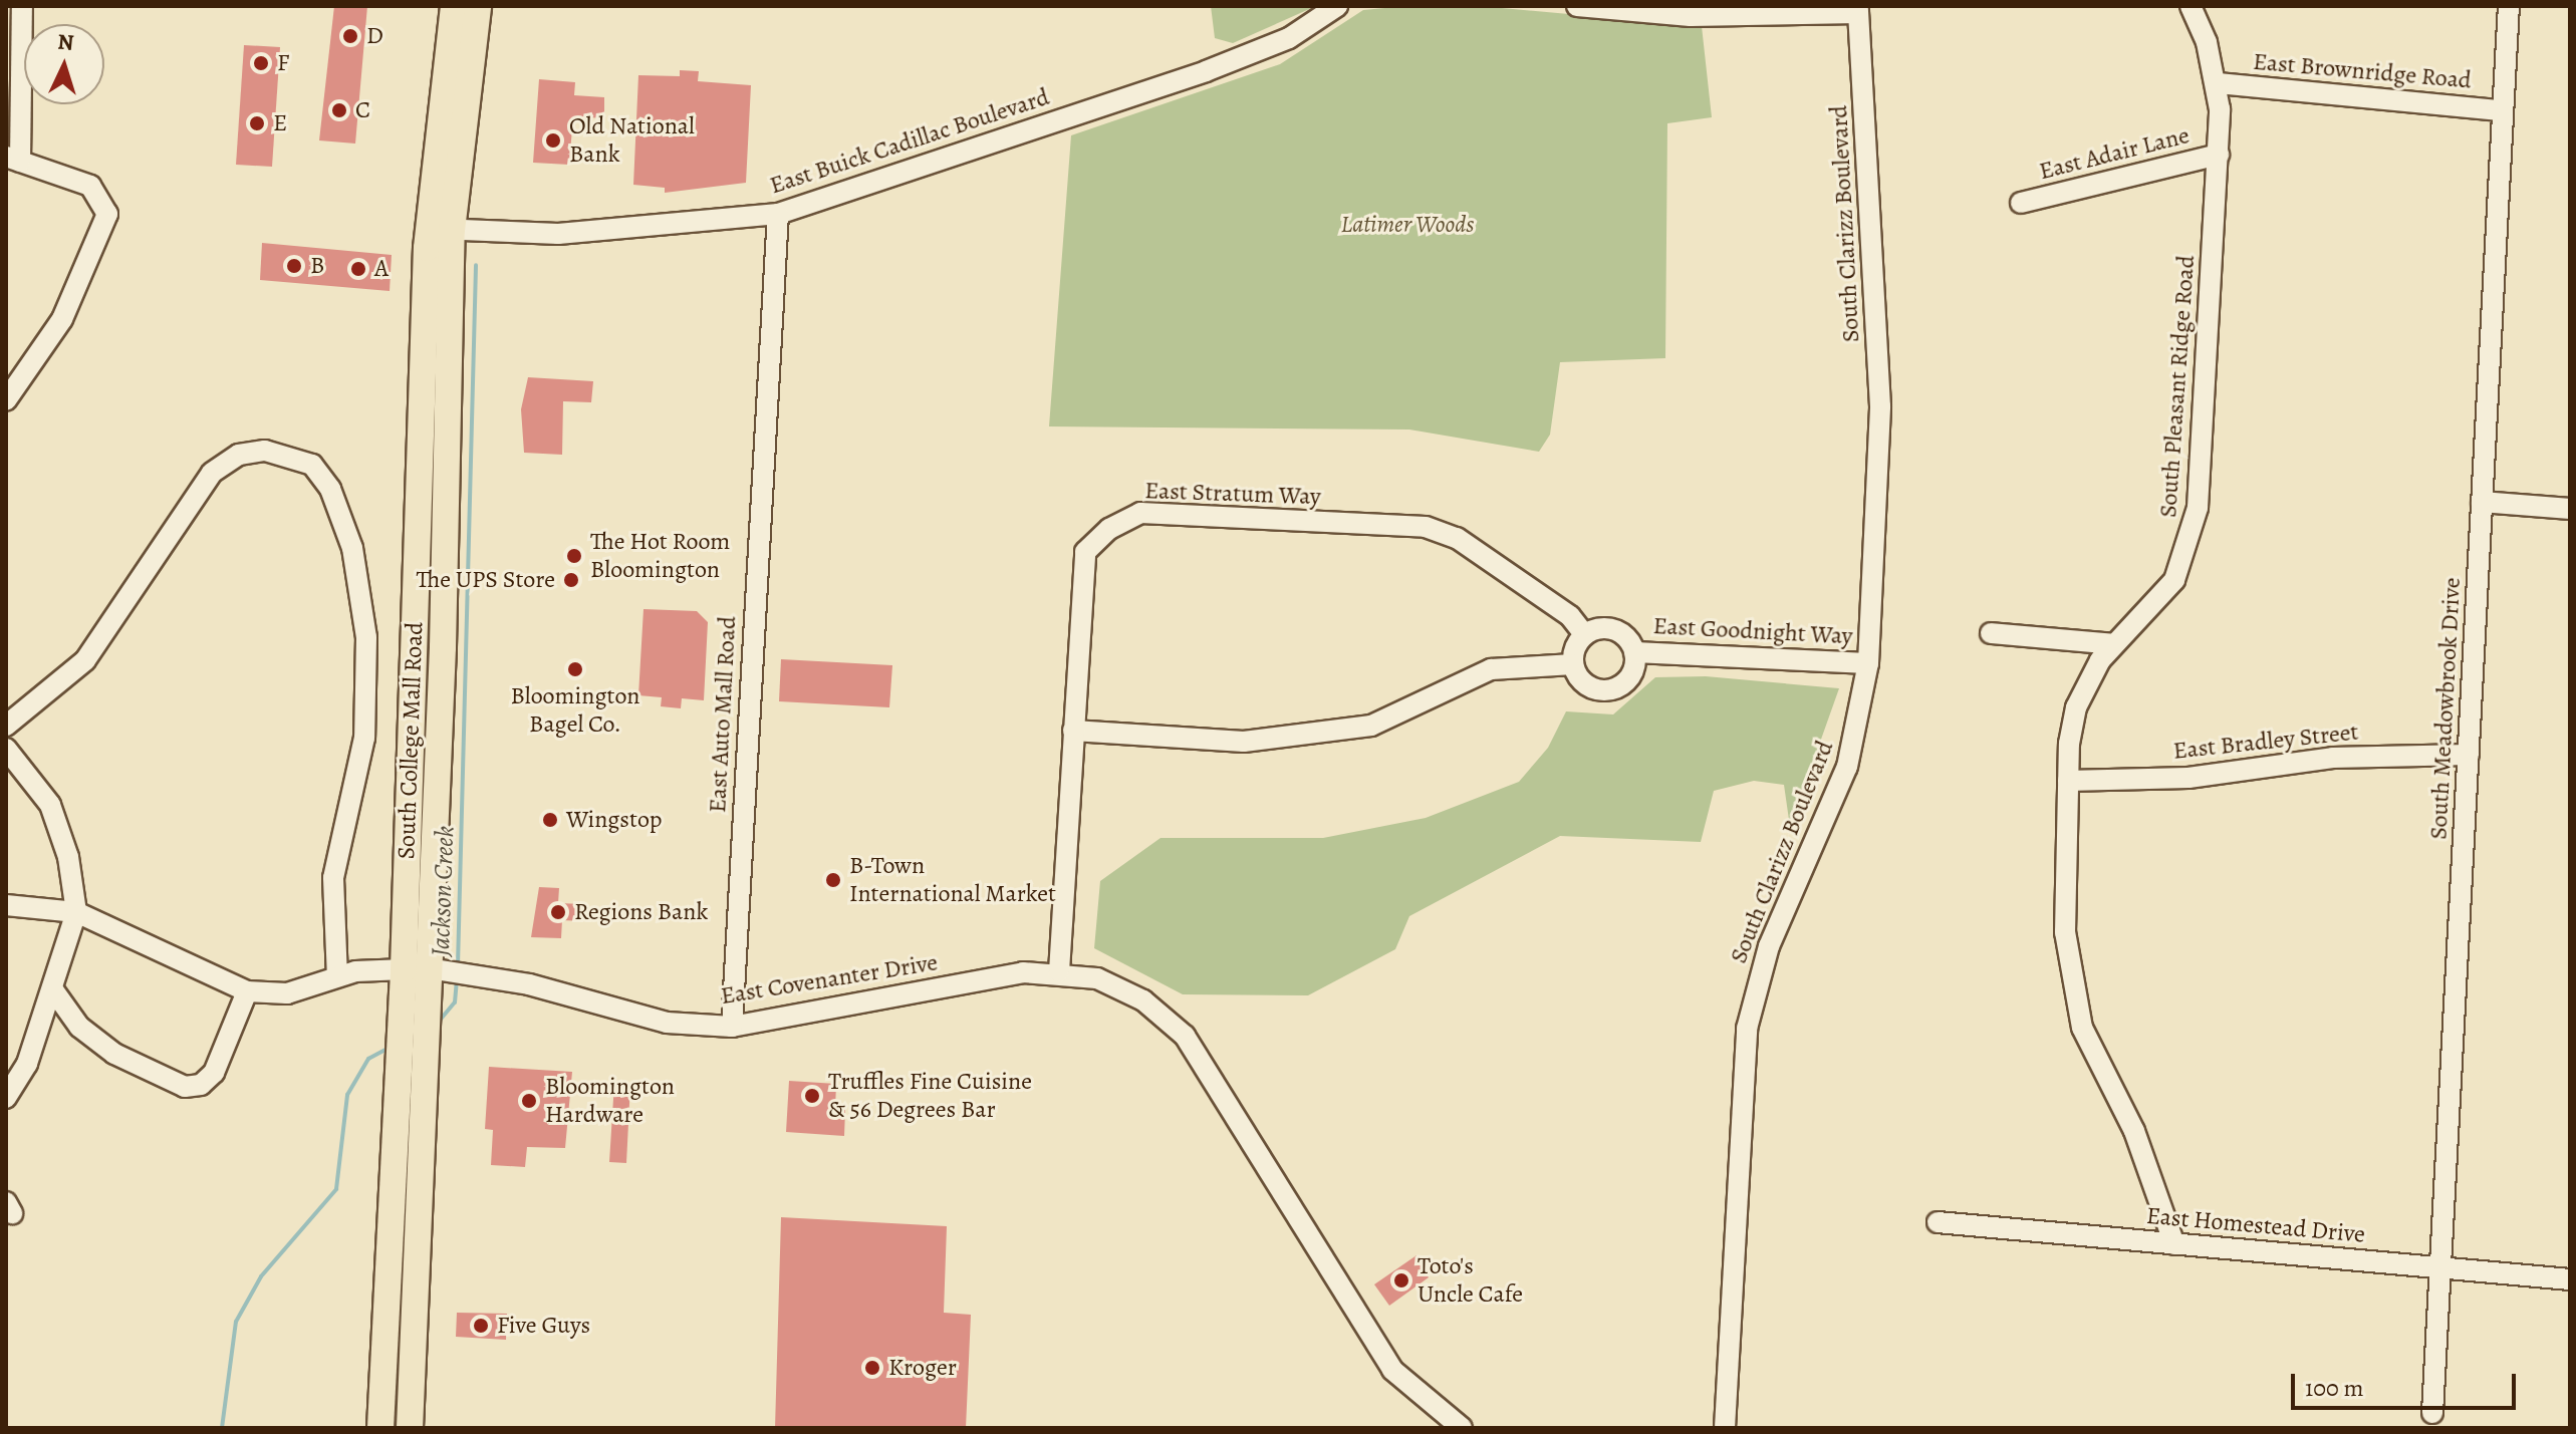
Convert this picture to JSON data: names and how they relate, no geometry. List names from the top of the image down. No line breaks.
{"streets":{"main road":["South College Mall Road"],"street":["East Brownridge Road","East Buick Cadillac Boulevard","East Adair Lane","South Clarizz Boulevard","South Pleasant Ridge Road","East Stratum Way","East Goodnight Way","South Meadowbrook Drive","East Auto Mall Road","East Bradley Street","East Covenanter Drive","East Homestead Drive"]},"crossings":[["East Brownridge Road","South Pleasant Ridge Road"],["East Brownridge Road","South Meadowbrook Drive"],["East Buick Cadillac Boulevard","East Auto Mall Road"],["East Buick Cadillac Boulevard","South College Mall Road"],["East Adair Lane","South Pleasant Ridge Road"],["South Clarizz Boulevard","East Goodnight Way"],["South Pleasant Ridge Road","East Bradley Street"],["South Pleasant Ridge Road","East Homestead Drive"],["East Stratum Way","East Goodnight Way"],["East Stratum Way","East Covenanter Drive"],["South Meadowbrook Drive","East Bradley Street"],["South Meadowbrook Drive","East Homestead Drive"],["East Auto Mall Road","East Covenanter Drive"],["South College Mall Road","East Covenanter Drive"]],"water":["Jackson Creek"],"parks":["Latimer Woods"],"places":["D","F","C","E","Old National Bank","B","A","The Hot Room Bloomington","The UPS Store","Bloomington Bagel Co.","Wingstop","B-Town International Market","Regions Bank","Truffles Fine Cuisine & 56 Degrees Bar","Bloomington Hardware","Toto's Uncle Cafe","Five Guys","Kroger"],"scale_bar":"100 m","north":"top"}
